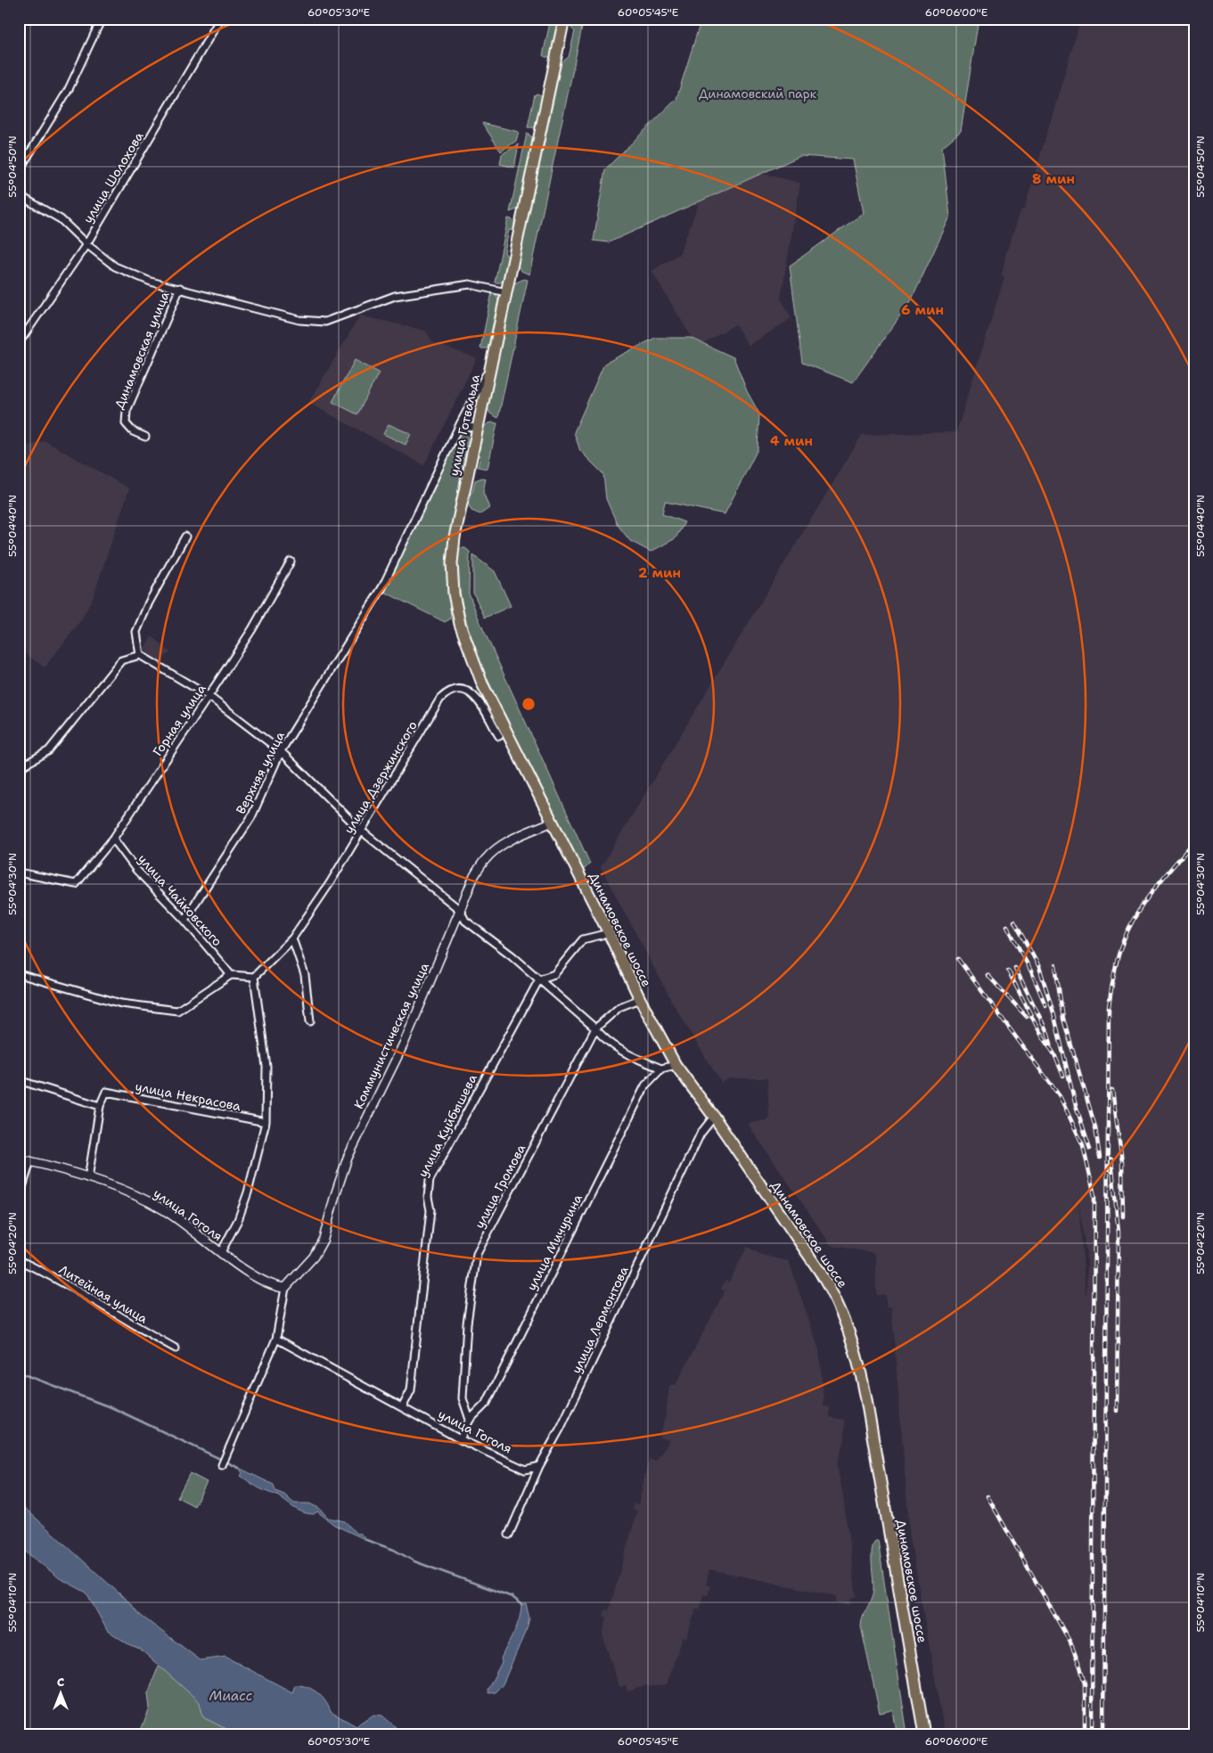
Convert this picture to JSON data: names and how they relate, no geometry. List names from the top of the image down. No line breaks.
{"streets":{"main road":["улица Готвальда","Динамовское шоссе"],"street":["улица Шолохова","Динамовская улица","Горная улица","Верхняя улица","улица Дзержинского","улица Чайковского","Коммунистическая улица","улица Некрасова","улица Куйбышева","улица Громова","улица Гоголя","улица Мичурина","Литейная улица","улица Лермонтова"]},"crossings":[["улица Шолохова","Динамовская улица"],["Динамовская улица","улица Готвальда"],["улица Готвальда","Верхняя улица"],["улица Готвальда","Динамовское шоссе"],["улица Готвальда","Коммунистическая улица"],["Горная улица","улица Чайковского"],["Верхняя улица","улица Чайковского"],["Динамовское шоссе","Коммунистическая улица"],["Динамовское шоссе","улица Громова"],["Динамовское шоссе","улица Лермонтова"],["Коммунистическая улица","улица Гоголя"],["улица Куйбышева","улица Гоголя"],["улица Громова","улица Мичурина"],["улица Гоголя","улица Мичурина"],["улица Гоголя","улица Лермонтова"]],"water":["Миасс"],"parks":["Динамовский парк"],"north":"top","coordinates":["60°05'30\"E","60°05'45\"E","60°06'00\"E","55°04'50\"N","55°04'40\"N","55°04'30\"N","55°04'20\"N","55°04'10\"N"],"rings":["8 мин","6 мин","4 мин","2 мин"]}
